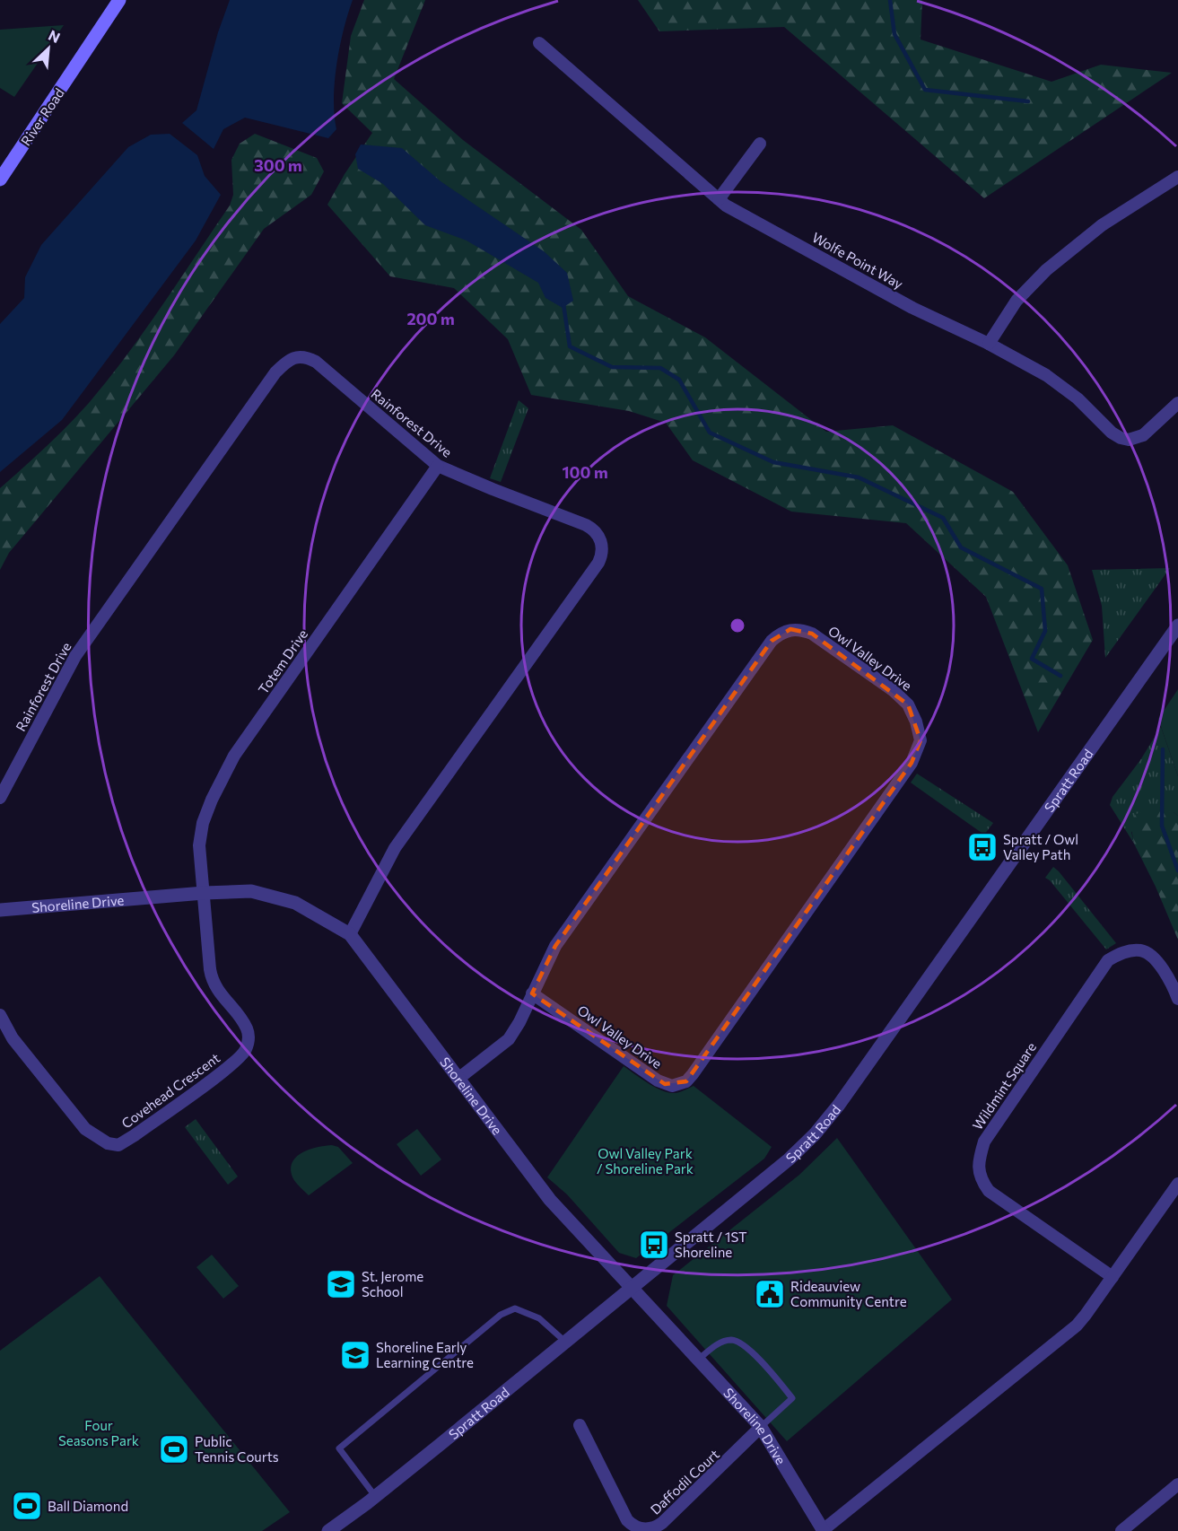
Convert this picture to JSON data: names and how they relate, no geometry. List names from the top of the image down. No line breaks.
{"streets":{"main road":["River Road"],"street":["Wolfe Point Way","Rainforest Drive","Owl Valley Drive","Totem Drive","Spratt Road","Shoreline Drive","Wildmint Square","Covehead Crescent","Daffodil Court"]},"crossings":[["Rainforest Drive","Totem Drive"],["Rainforest Drive","Shoreline Drive"],["Owl Valley Drive","Shoreline Drive"],["Totem Drive","Shoreline Drive"],["Totem Drive","Covehead Crescent"],["Spratt Road","Shoreline Drive"],["Shoreline Drive","Covehead Crescent"],["Shoreline Drive","Daffodil Court"]],"parks":["Owl Valley Park / Shoreline Park","Four Seasons Park"],"places":{"bus stop":["Spratt / Owl Valley Path","Spratt / 1ST Shoreline"],"school or university":["St. Jerome School","Shoreline Early Learning Centre"],"public building":["Rideauview Community Centre"],"sports":["Public Tennis Courts","Ball Diamond"]},"north":"top right","rings":["300 m","200 m","100 m"]}
